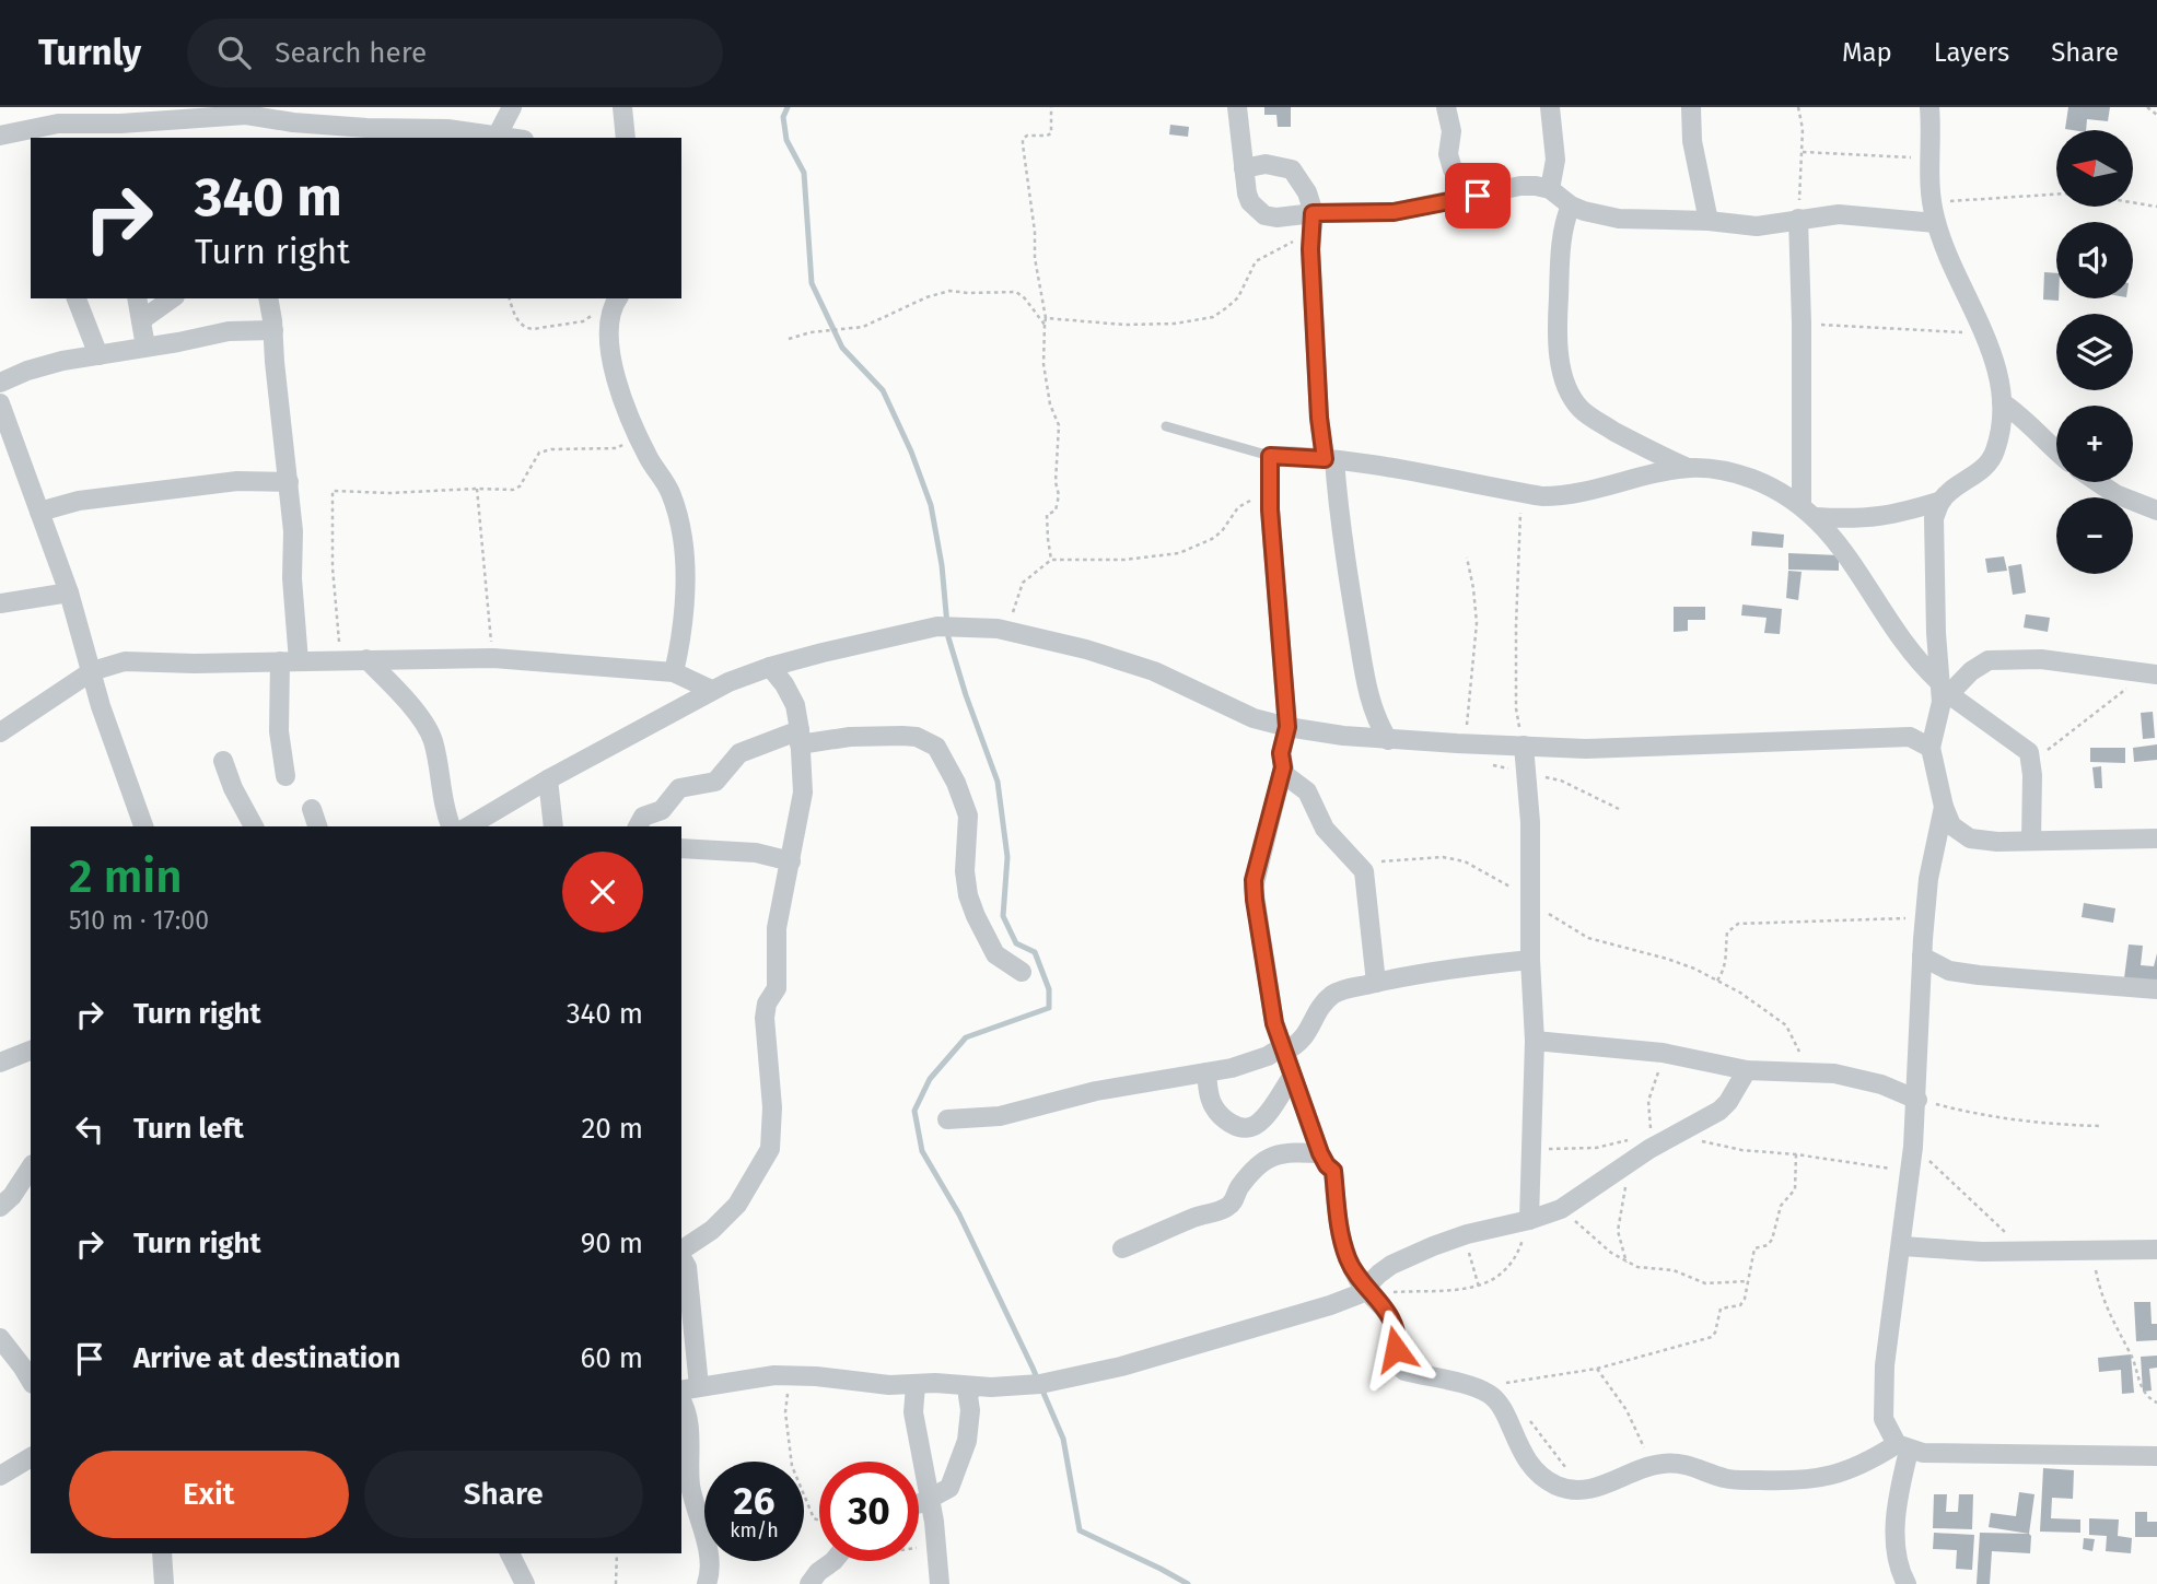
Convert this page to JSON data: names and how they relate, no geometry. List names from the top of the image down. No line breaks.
{"north":"left","page":{"header":"Turnly","search":"Search here","nav":["Map","Layers","Share"],"map_buttons":["+","−"],"turn":["340 m","Turn right"],"heading":["2 min","510 m · 17:00"],"list":[{"name":"Turn right","value":"340 m"},{"name":"Turn left","value":"20 m"},{"name":"Turn right","value":"90 m"},{"name":"Arrive at destination","value":"60 m"}],"buttons":["Exit","Share"],"speed":"26 km/h","limit":"30"}}
